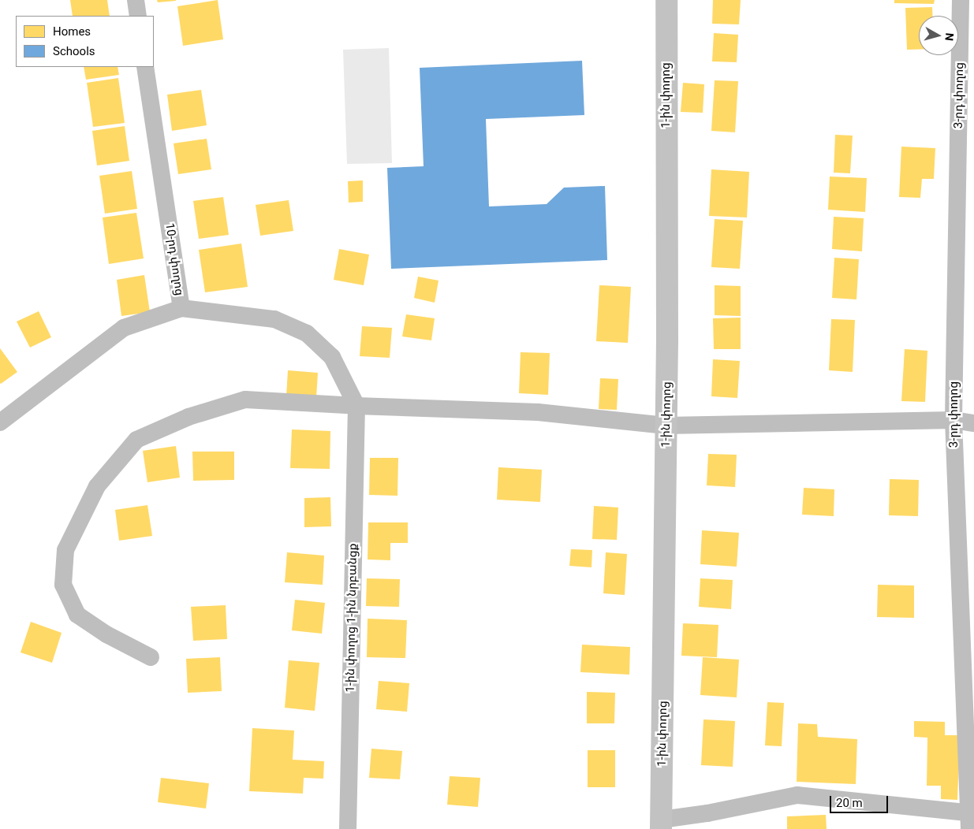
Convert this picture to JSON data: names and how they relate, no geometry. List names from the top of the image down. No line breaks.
{"streets":{"main road":["1-ին փողոց"],"street":["3-րդ փողոց","10-րդ փողոց","1-ին փողոց 1-ին նրբանցք"]},"legend":["Homes","Schools"],"scale_bar":"20 m","north":"right"}
